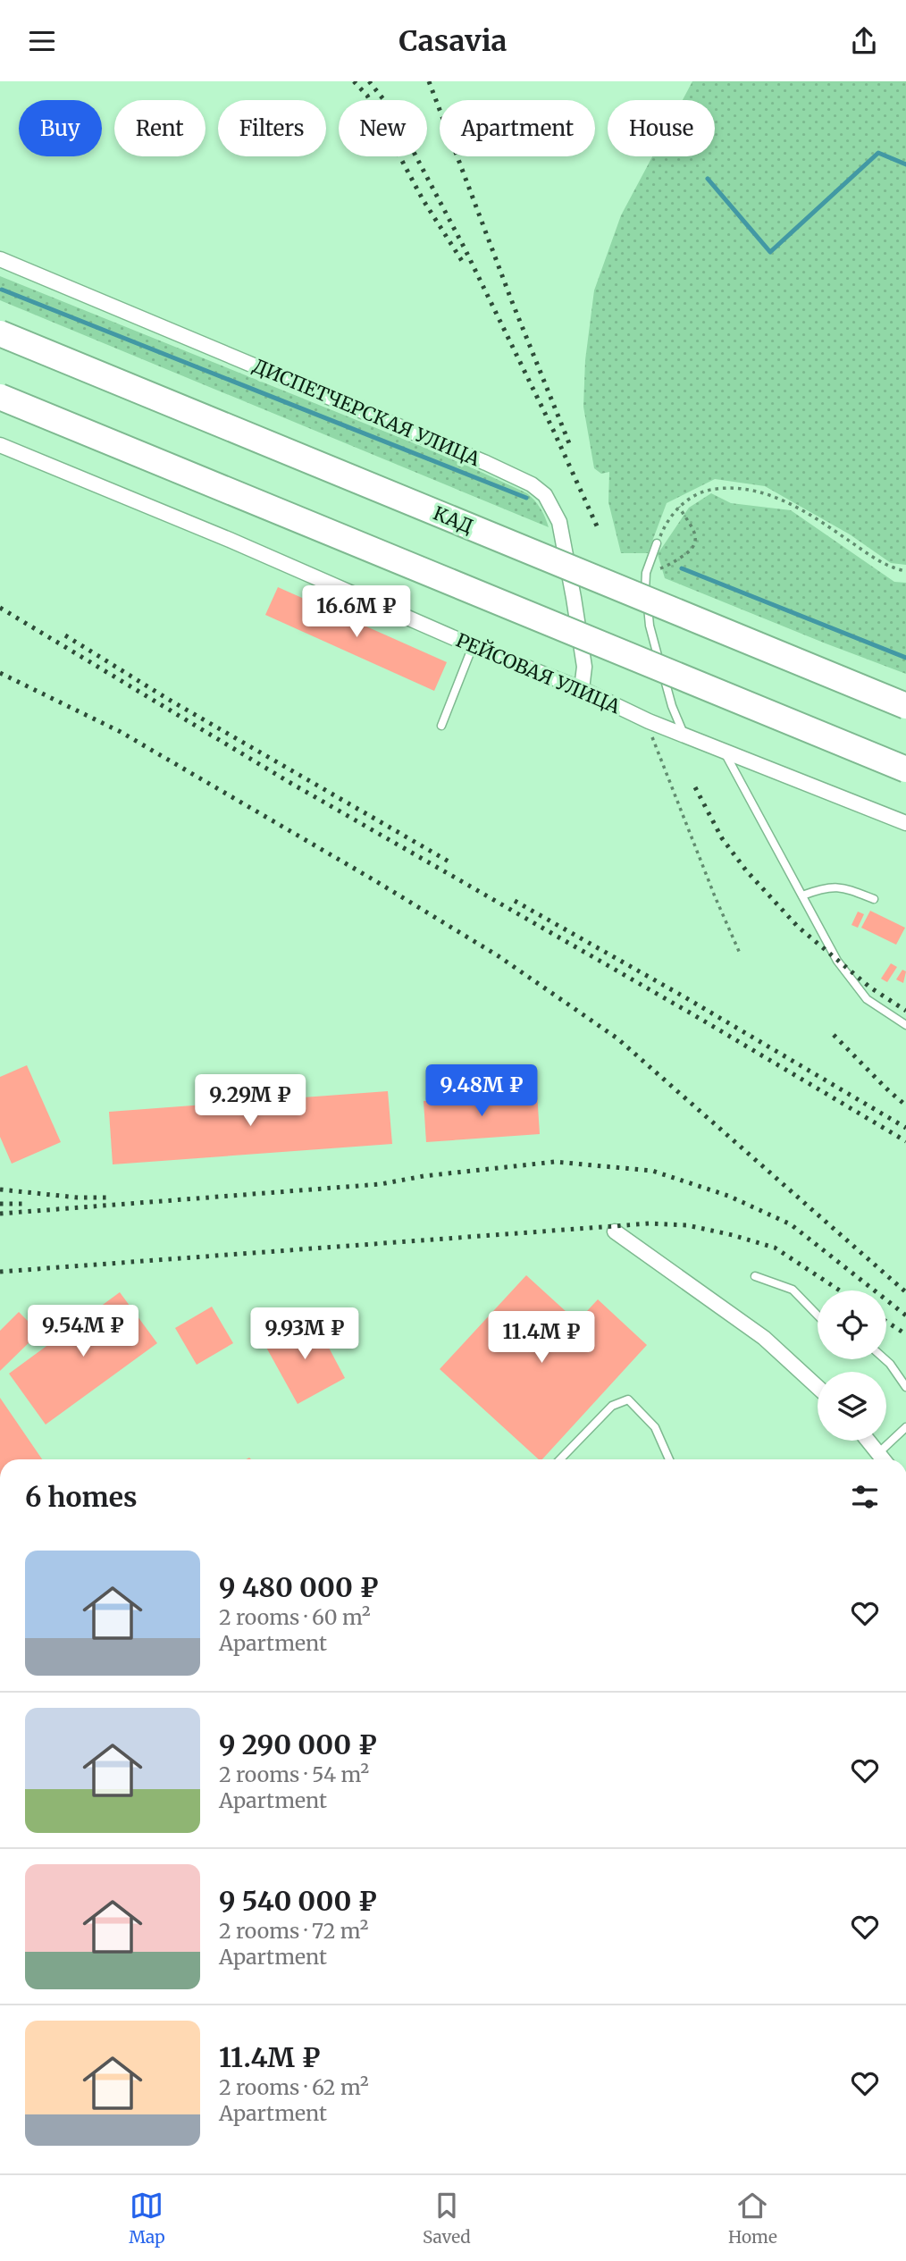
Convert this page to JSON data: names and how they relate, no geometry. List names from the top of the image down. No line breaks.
{"streets":{"highway":["КАД"],"street":["ДИСПЕТЧЕРСКАЯ УЛИЦА","РЕЙСОВАЯ УЛИЦА"]},"crossings":[["ДИСПЕТЧЕРСКАЯ УЛИЦА","РЕЙСОВАЯ УЛИЦА"]],"page":{"header":"Casavia","chip":["Buy","Rent","Filters","New","Apartment","House"],"price":["16.6M ₽","9.48M ₽","9.29M ₽","9.54M ₽","9.93M ₽","11.4M ₽"],"heading":"6 homes","list":[{"name":"9 480 000 ₽","note":"2 rooms · 60 m² · Apartment"},{"name":"9 290 000 ₽","note":"2 rooms · 54 m² · Apartment"},{"name":"9 540 000 ₽","note":"2 rooms · 72 m² · Apartment"},{"name":"11.4M ₽","note":"2 rooms · 62 m² · Apartment"}],"tabs":["Map","Saved","Home"]}}
